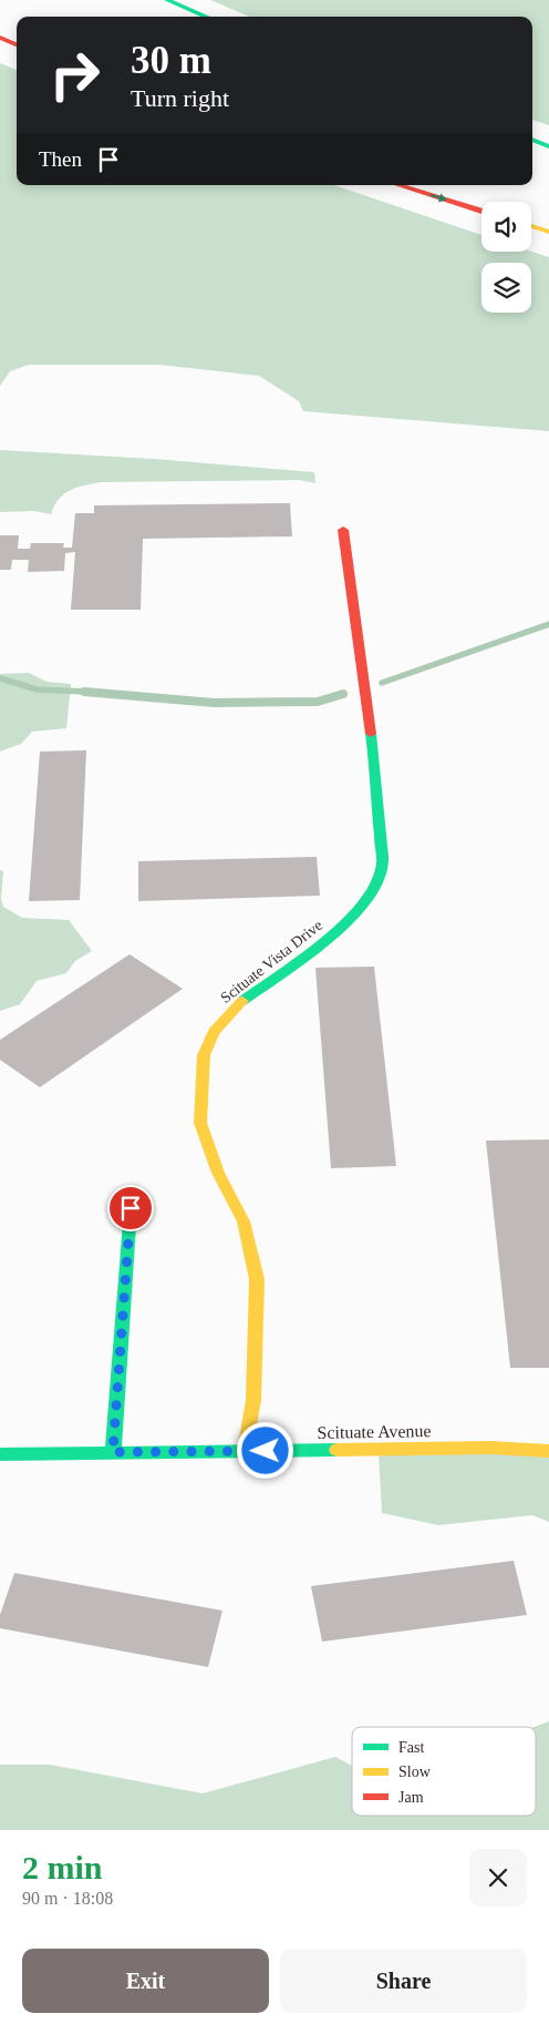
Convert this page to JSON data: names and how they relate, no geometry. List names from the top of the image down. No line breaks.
{"streets":{"main road":["Scituate Vista Drive","Scituate Avenue"]},"crossings":[["Scituate Vista Drive","Scituate Avenue"]],"legend":["Fast","Slow","Jam"],"page":{"turn":["30 m","Turn right"],"then":"Then","heading":["2 min","90 m · 18:08"],"buttons":["Exit","Share"]}}
